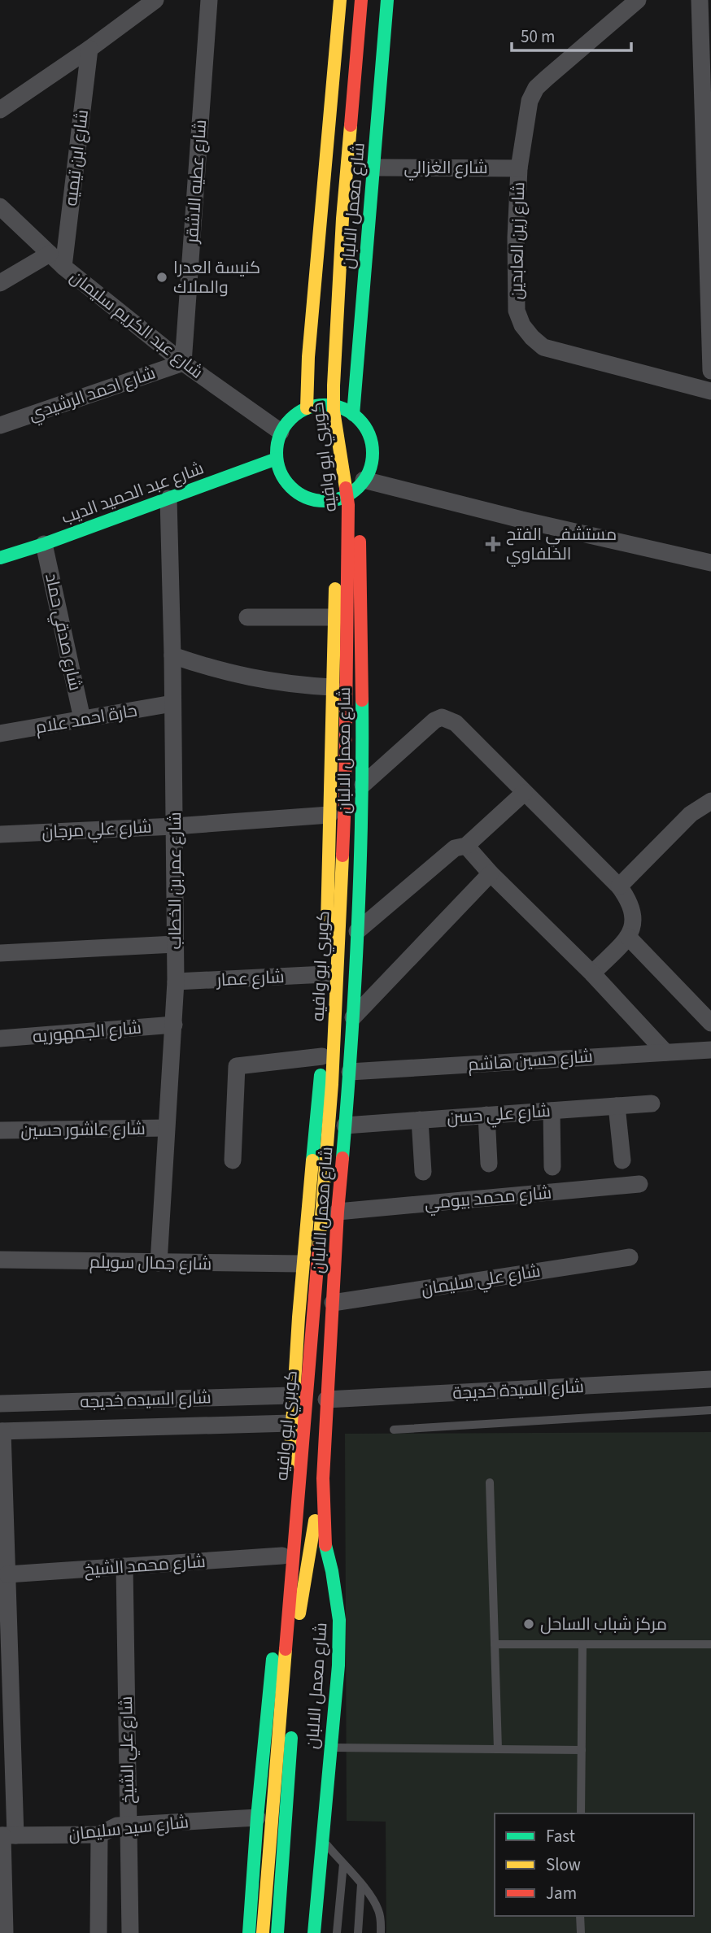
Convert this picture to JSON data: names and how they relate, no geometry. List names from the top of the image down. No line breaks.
{"streets":{"main road":["شارع معمل الالبان","كوبري ابو وافيه","شارع عبد الحميد الديب"],"street":["شارع ابن تيميه","شارع الغزالي","شارع عطيه الاشقر","شارع زين العابدين","شارع عبد الكريم سليمان","شارع احمد الرشيدي","شارع صدقي حماد","حارة احمد علام","شارع علي مرجان","شارع عمر بن الخطاب","شارع عمار","شارع الجمهوريه","شارع حسين هاشم","شارع علي حسن","شارع عاشور حسين","شارع محمد بيومي","شارع جمال سويلم","شارع علي سليمان","شارع السيدة خديجة","شارع السيده خديجه","شارع محمد الشيخ","شارع علي الشيخ","شارع سيد سليمان"]},"crossings":[["شارع ابن تيميه","شارع عبد الكريم سليمان"],["شارع الغزالي","شارع معمل الالبان"],["شارع الغزالي","شارع زين العابدين"],["شارع عطيه الاشقر","شارع عبد الكريم سليمان"],["شارع عطيه الاشقر","شارع احمد الرشيدي"],["شارع معمل الالبان","شارع عبد الكريم سليمان"],["شارع معمل الالبان","شارع عبد الحميد الديب"],["شارع معمل الالبان","شارع علي مرجان"],["شارع معمل الالبان","شارع عمار"],["شارع معمل الالبان","شارع حسين هاشم"],["شارع معمل الالبان","شارع علي حسن"],["شارع معمل الالبان","شارع محمد بيومي"],["شارع معمل الالبان","شارع جمال سويلم"],["شارع معمل الالبان","شارع علي سليمان"],["شارع معمل الالبان","شارع السيدة خديجة"],["شارع معمل الالبان","شارع السيده خديجه"],["شارع معمل الالبان","شارع محمد الشيخ"],["شارع معمل الالبان","شارع سيد سليمان"],["شارع عبد الكريم سليمان","شارع احمد الرشيدي"],["شارع عبد الكريم سليمان","شارع عبد الحميد الديب"],["شارع عبد الحميد الديب","شارع صدقي حماد"],["شارع عبد الحميد الديب","شارع عمر بن الخطاب"],["شارع صدقي حماد","حارة احمد علام"],["حارة احمد علام","شارع عمر بن الخطاب"],["شارع علي مرجان","شارع عمر بن الخطاب"],["شارع عمر بن الخطاب","شارع عمار"],["شارع عمر بن الخطاب","شارع الجمهوريه"],["شارع عمر بن الخطاب","شارع عاشور حسين"],["شارع عمر بن الخطاب","شارع جمال سويلم"],["شارع محمد الشيخ","شارع علي الشيخ"],["شارع علي الشيخ","شارع سيد سليمان"]],"places":{"other":["كنيسة العدرا والملاك","مركز شباب الساحل"],"health":["مستشفي الفتح الخلفاوي"]},"legend":["Fast","Slow","Jam"],"scale_bar":"50 m"}
